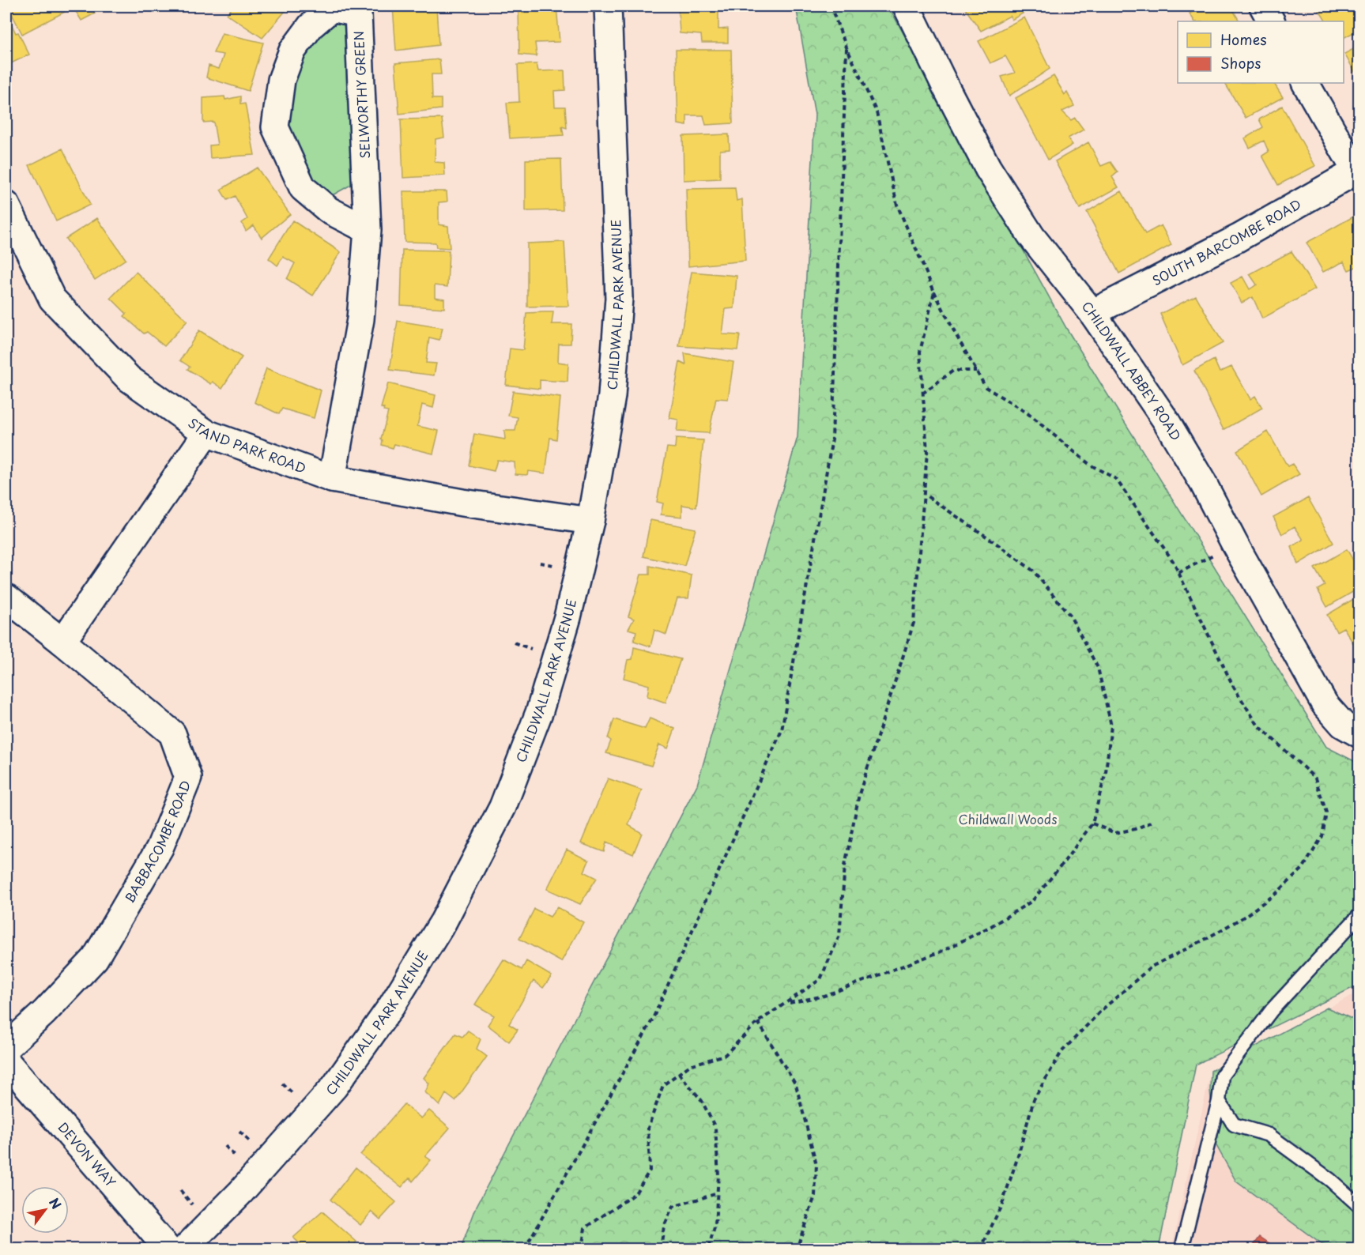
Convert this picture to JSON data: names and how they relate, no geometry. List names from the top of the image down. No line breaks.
{"streets":{"street":["SELWORTHY GREEN","SOUTH BARCOMBE ROAD","CHILDWALL PARK AVENUE","CHILDWALL ABBEY ROAD","STAND PARK ROAD","BABBACOMBE ROAD","DEVON WAY"]},"crossings":[["SELWORTHY GREEN","STAND PARK ROAD"],["SOUTH BARCOMBE ROAD","CHILDWALL ABBEY ROAD"],["CHILDWALL PARK AVENUE","STAND PARK ROAD"]],"parks":["Childwall Woods"],"legend":["Homes","Shops"],"north":"top right"}
